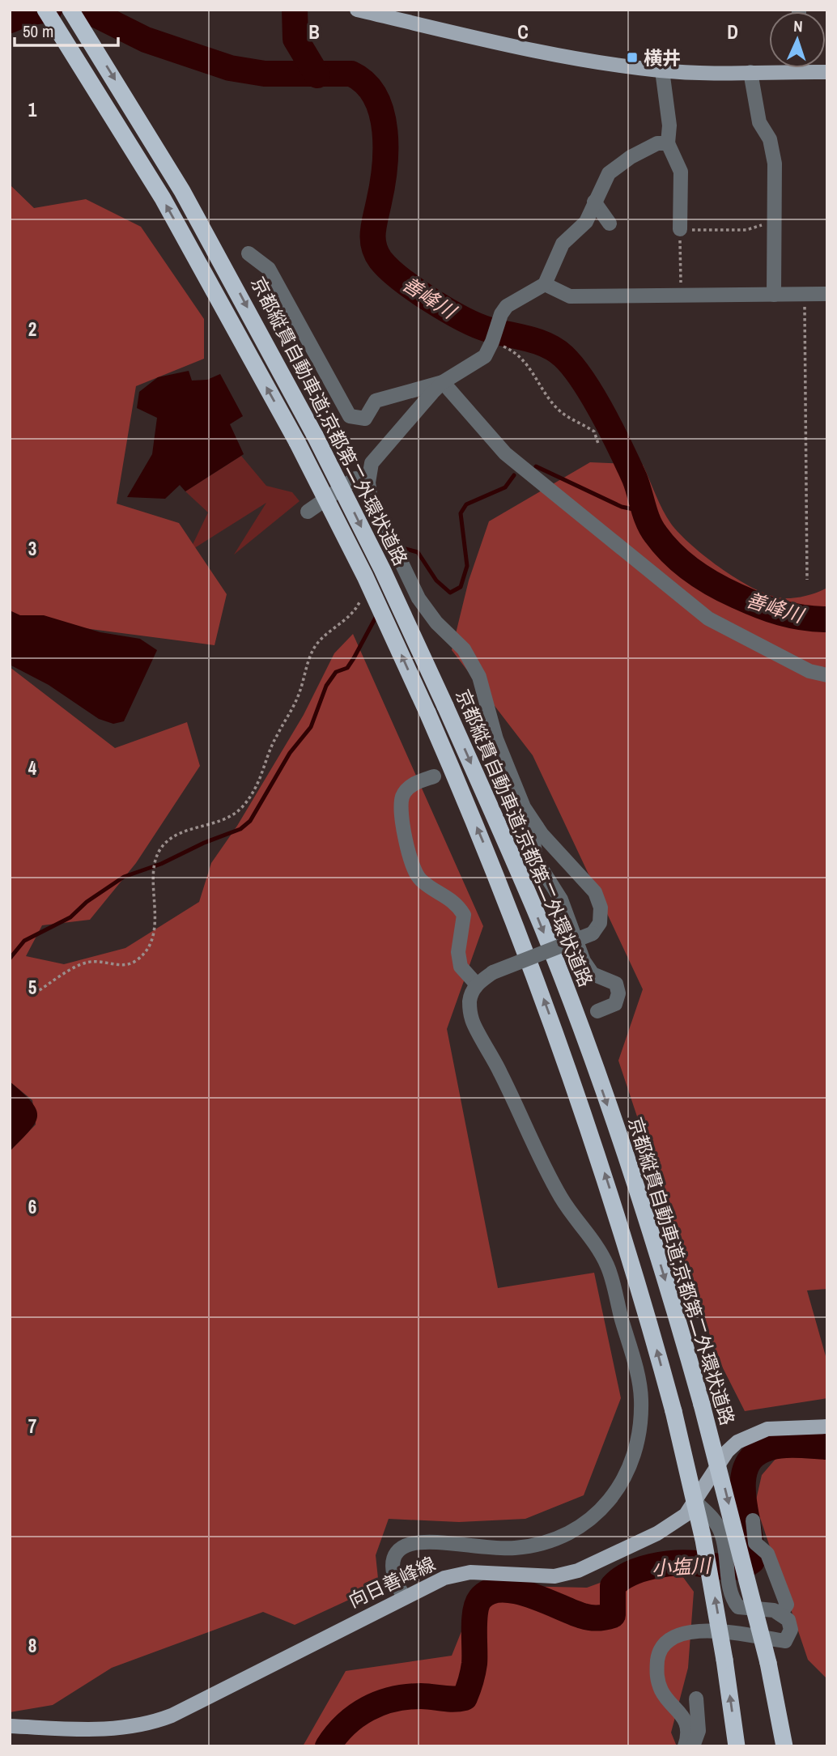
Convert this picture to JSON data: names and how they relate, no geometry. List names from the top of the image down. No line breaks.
{"streets":{"highway":["京都縦貫自動車道;京都第二外環状道路"],"main road":["向日善峰線"]},"water":["善峰川","小塩川"],"places":{"transit":["横井"]},"scale_bar":"50 m","north":"top","grid":{"columns":["B","C","D"],"rows":["1","2","3","4","5","6","7","8"]}}
